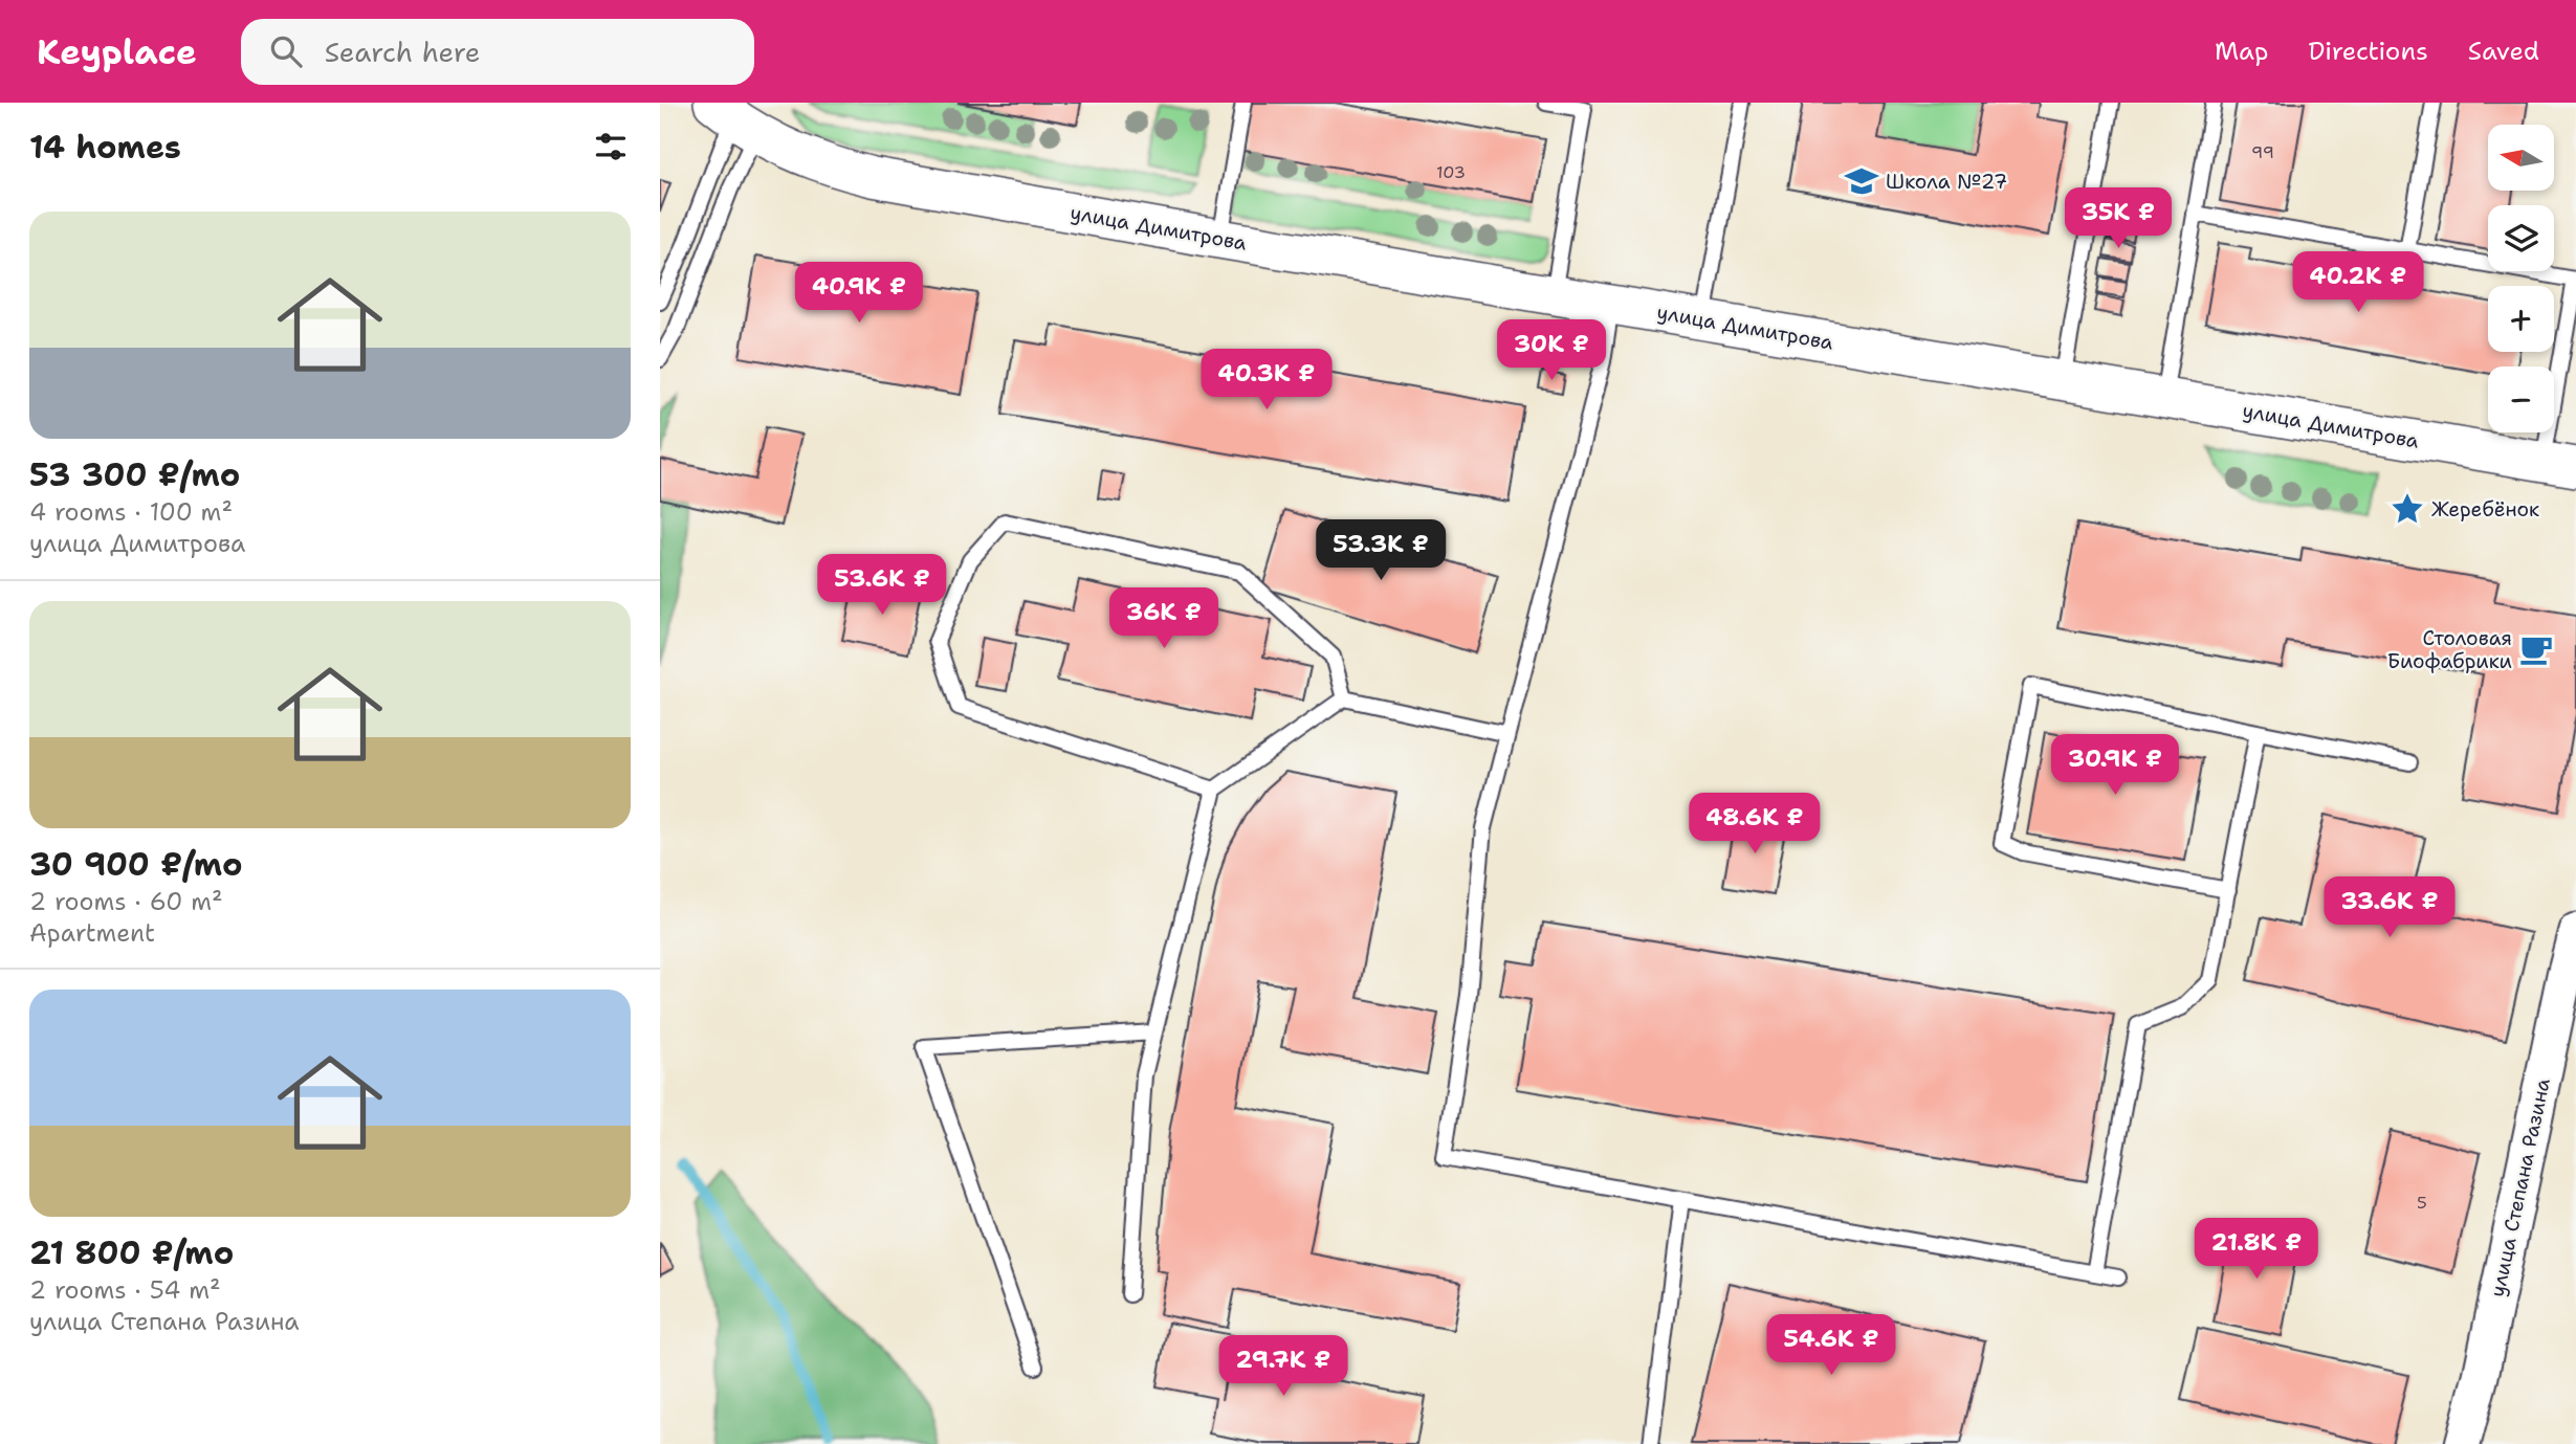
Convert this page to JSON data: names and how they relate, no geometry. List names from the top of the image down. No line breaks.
{"streets":{"main road":["улица Димитрова"],"street":["улица Степана Разина"]},"places":{"school or university":["Школа №27"],"place":["Жеребёнок"],"cafe":["Столовая Биофабрики"]},"house_numbers":["99","103","5"],"north":"left","page":{"header":"Keyplace","search":"Search here","nav":["Map","Directions","Saved"],"heading":"14 homes","map_buttons":["+","−"],"price":["35K ₽","40.2K ₽","40.9K ₽","30K ₽","40.3K ₽","53.3K ₽","53.6K ₽","36K ₽","30.9K ₽","48.6K ₽","33.6K ₽","21.8K ₽","54.6K ₽","29.7K ₽"],"list":[{"name":"53 300 ₽/mo","note":"4 rooms · 100 m² · улица Димитрова"},{"name":"30 900 ₽/mo","note":"2 rooms · 60 m² · Apartment"},{"name":"21 800 ₽/mo","note":"2 rooms · 54 m² · улица Степана Разина"}]}}
